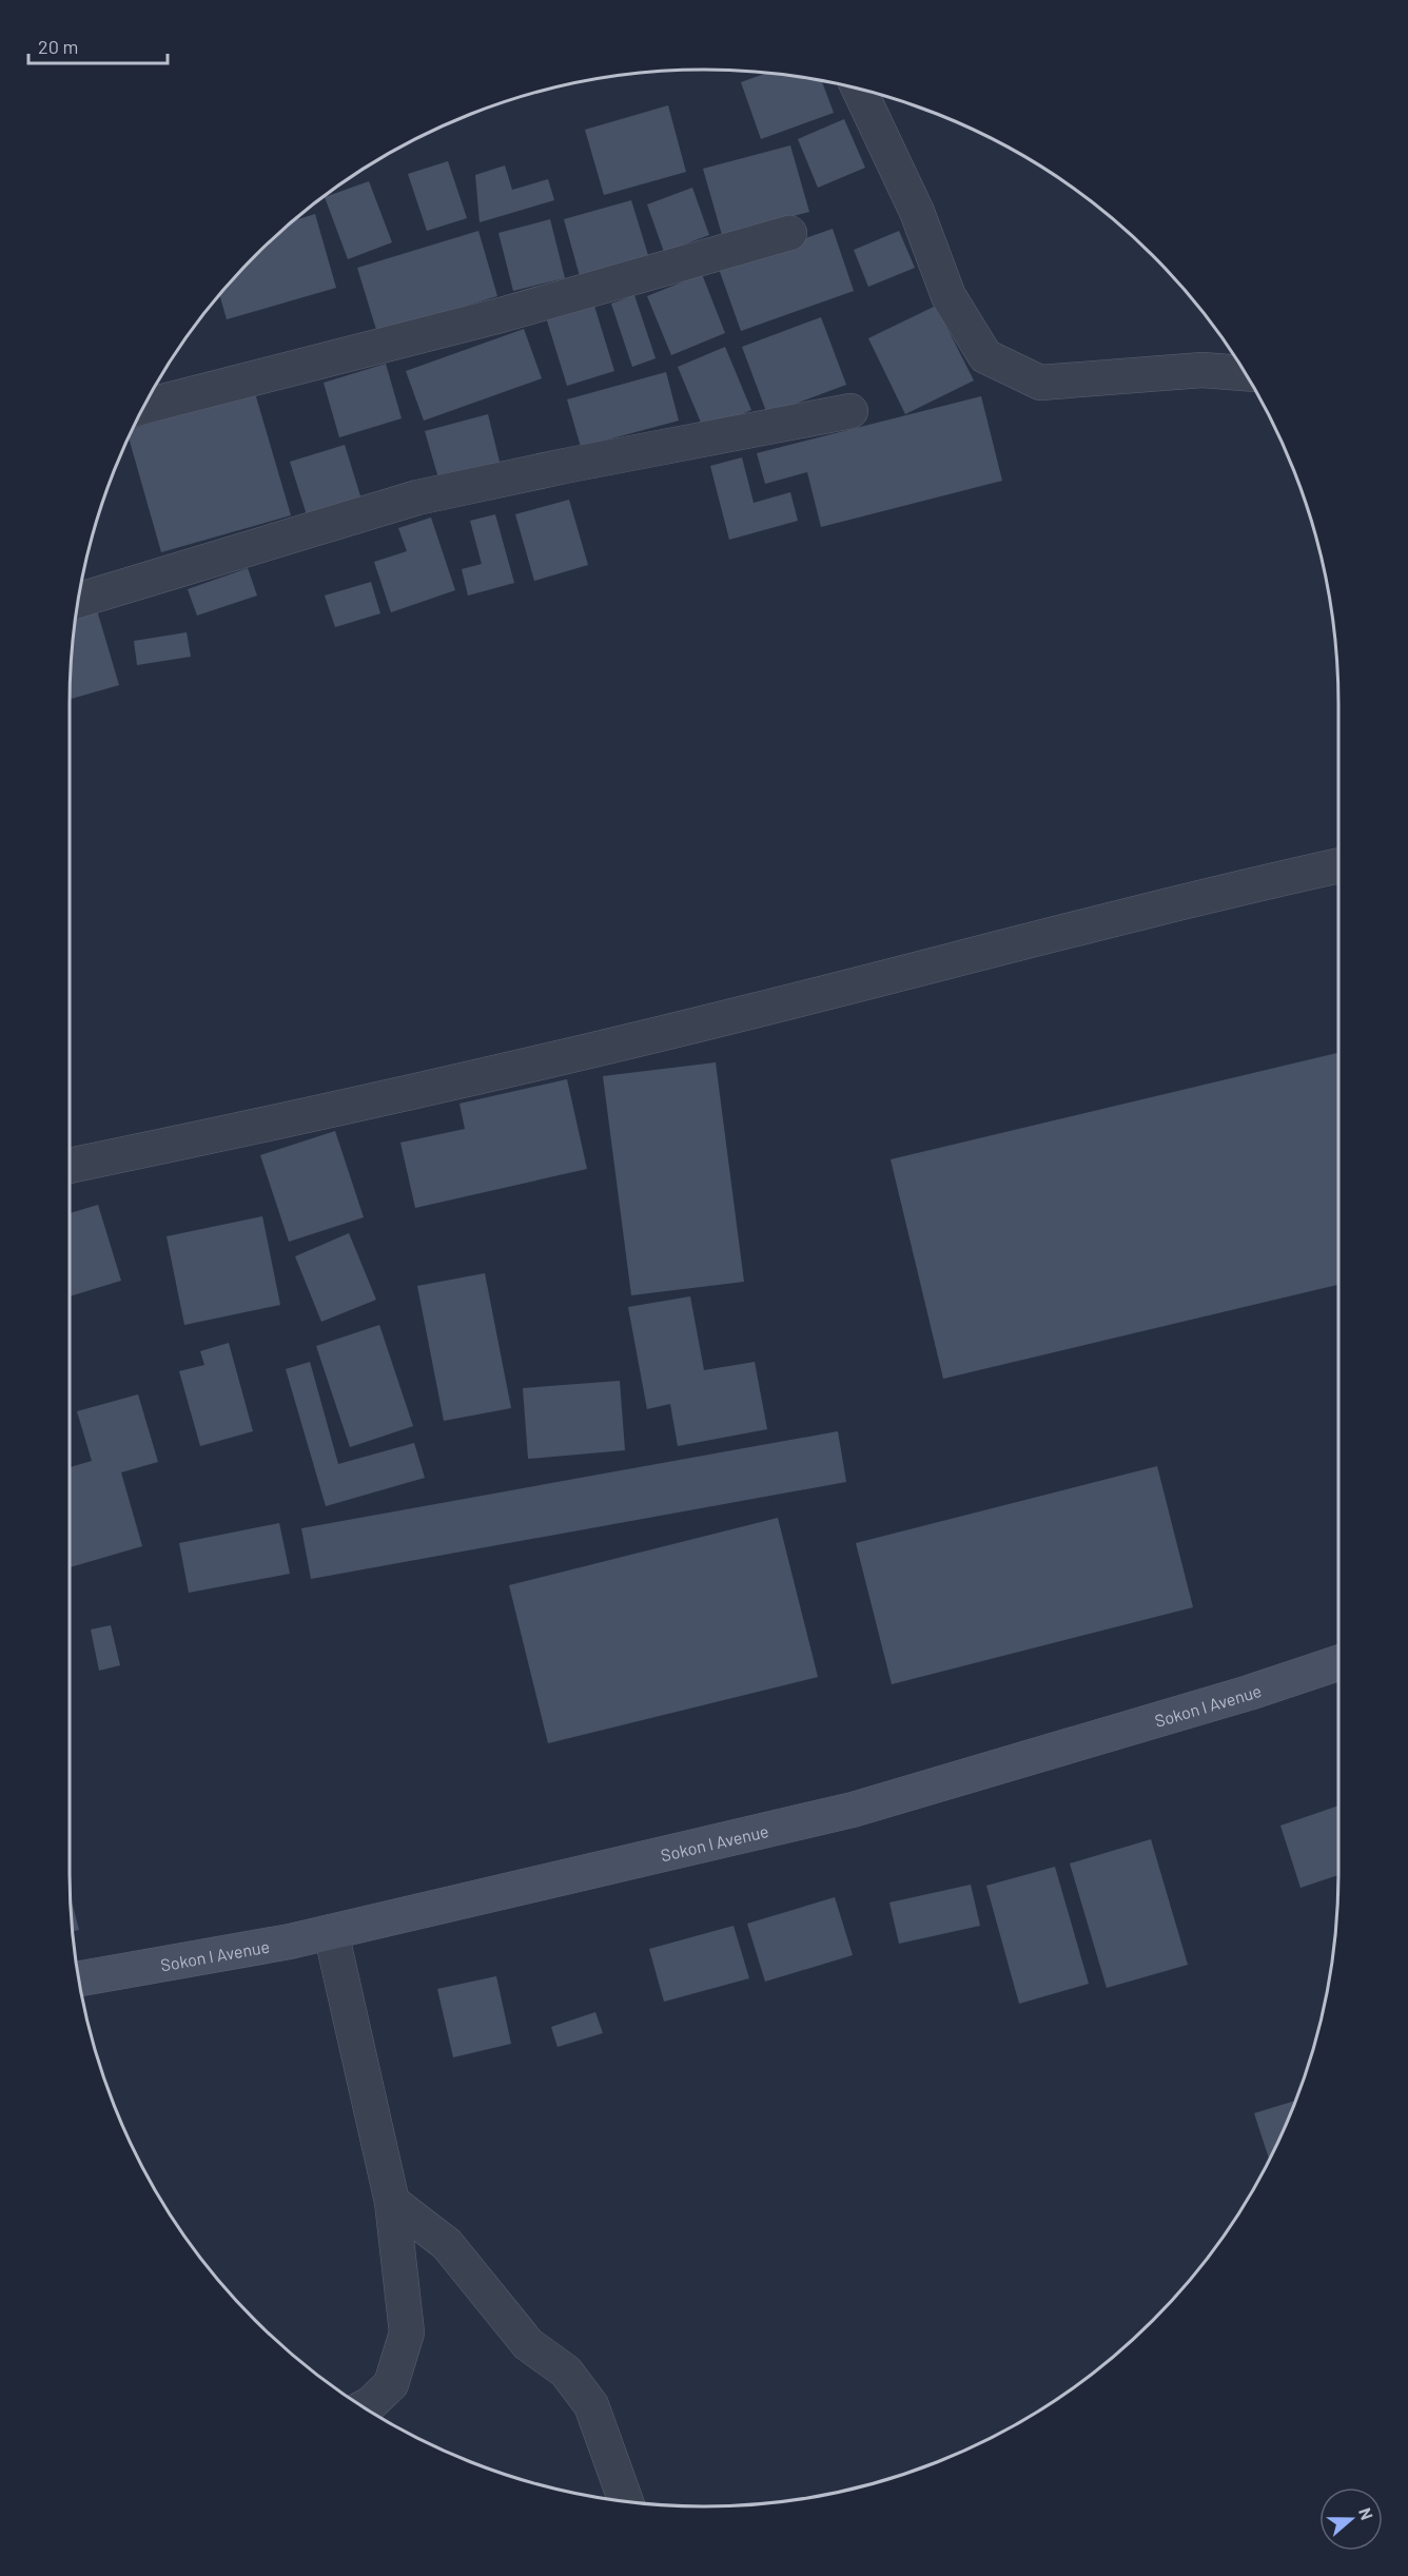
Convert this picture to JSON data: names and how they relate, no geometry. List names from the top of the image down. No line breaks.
{"streets":{"street":["Sokon I Avenue"]},"scale_bar":"20 m","north":"right"}
